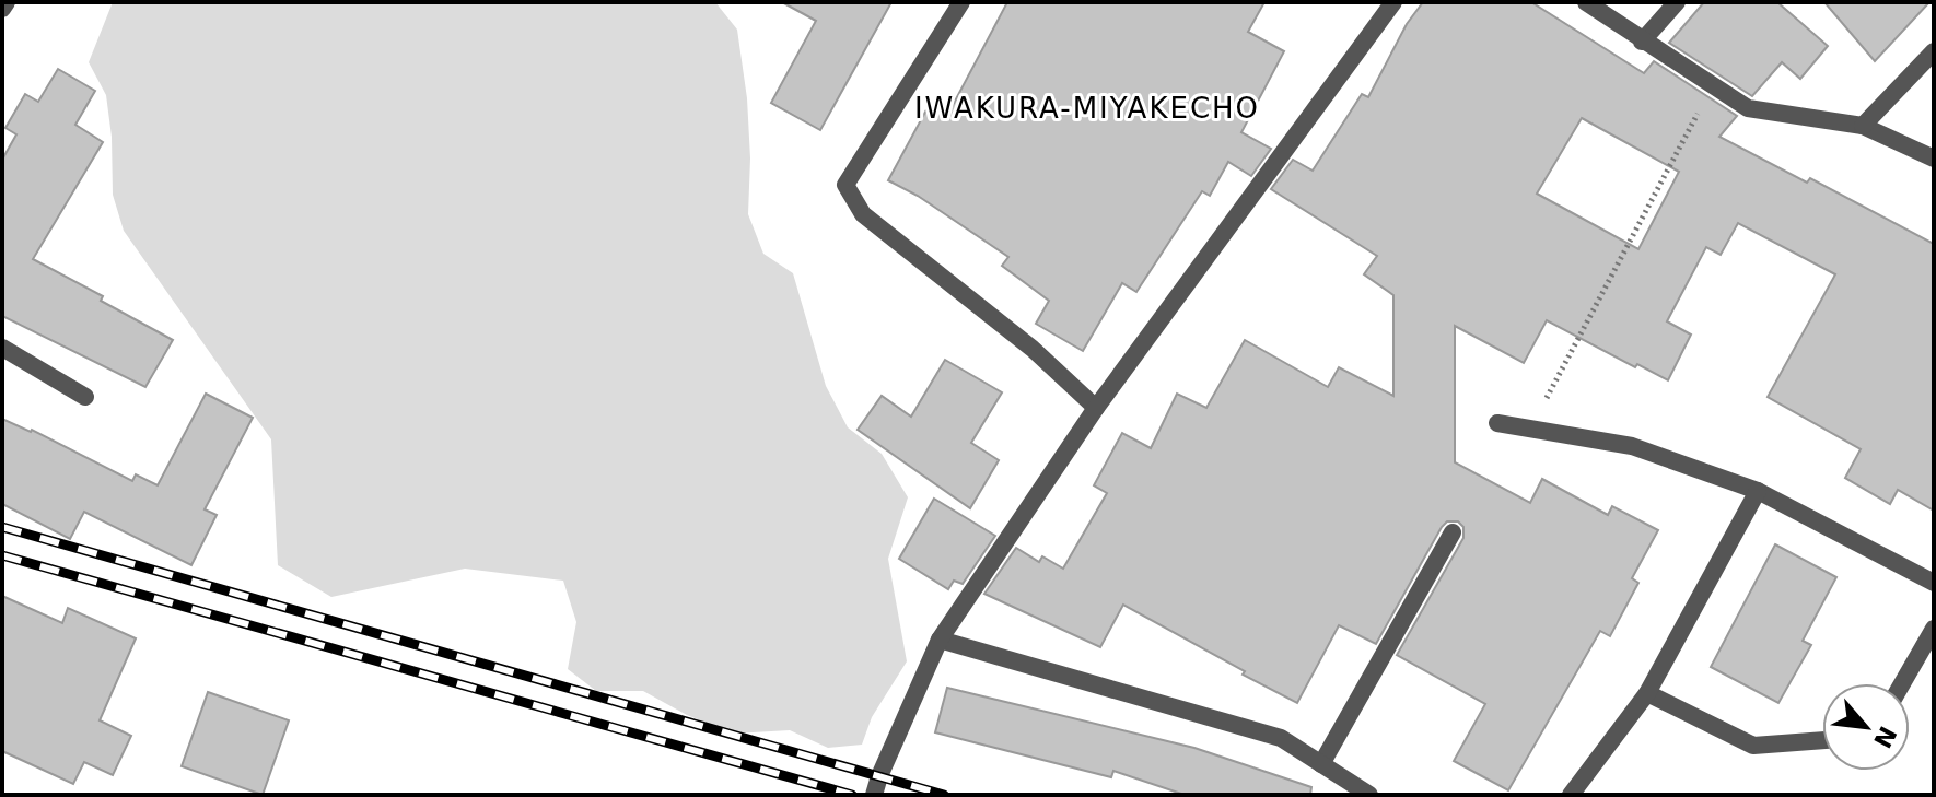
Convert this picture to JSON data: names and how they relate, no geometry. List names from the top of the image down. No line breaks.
{"districts":["IWAKURA-MIYAKECHO"],"north":"bottom right"}
